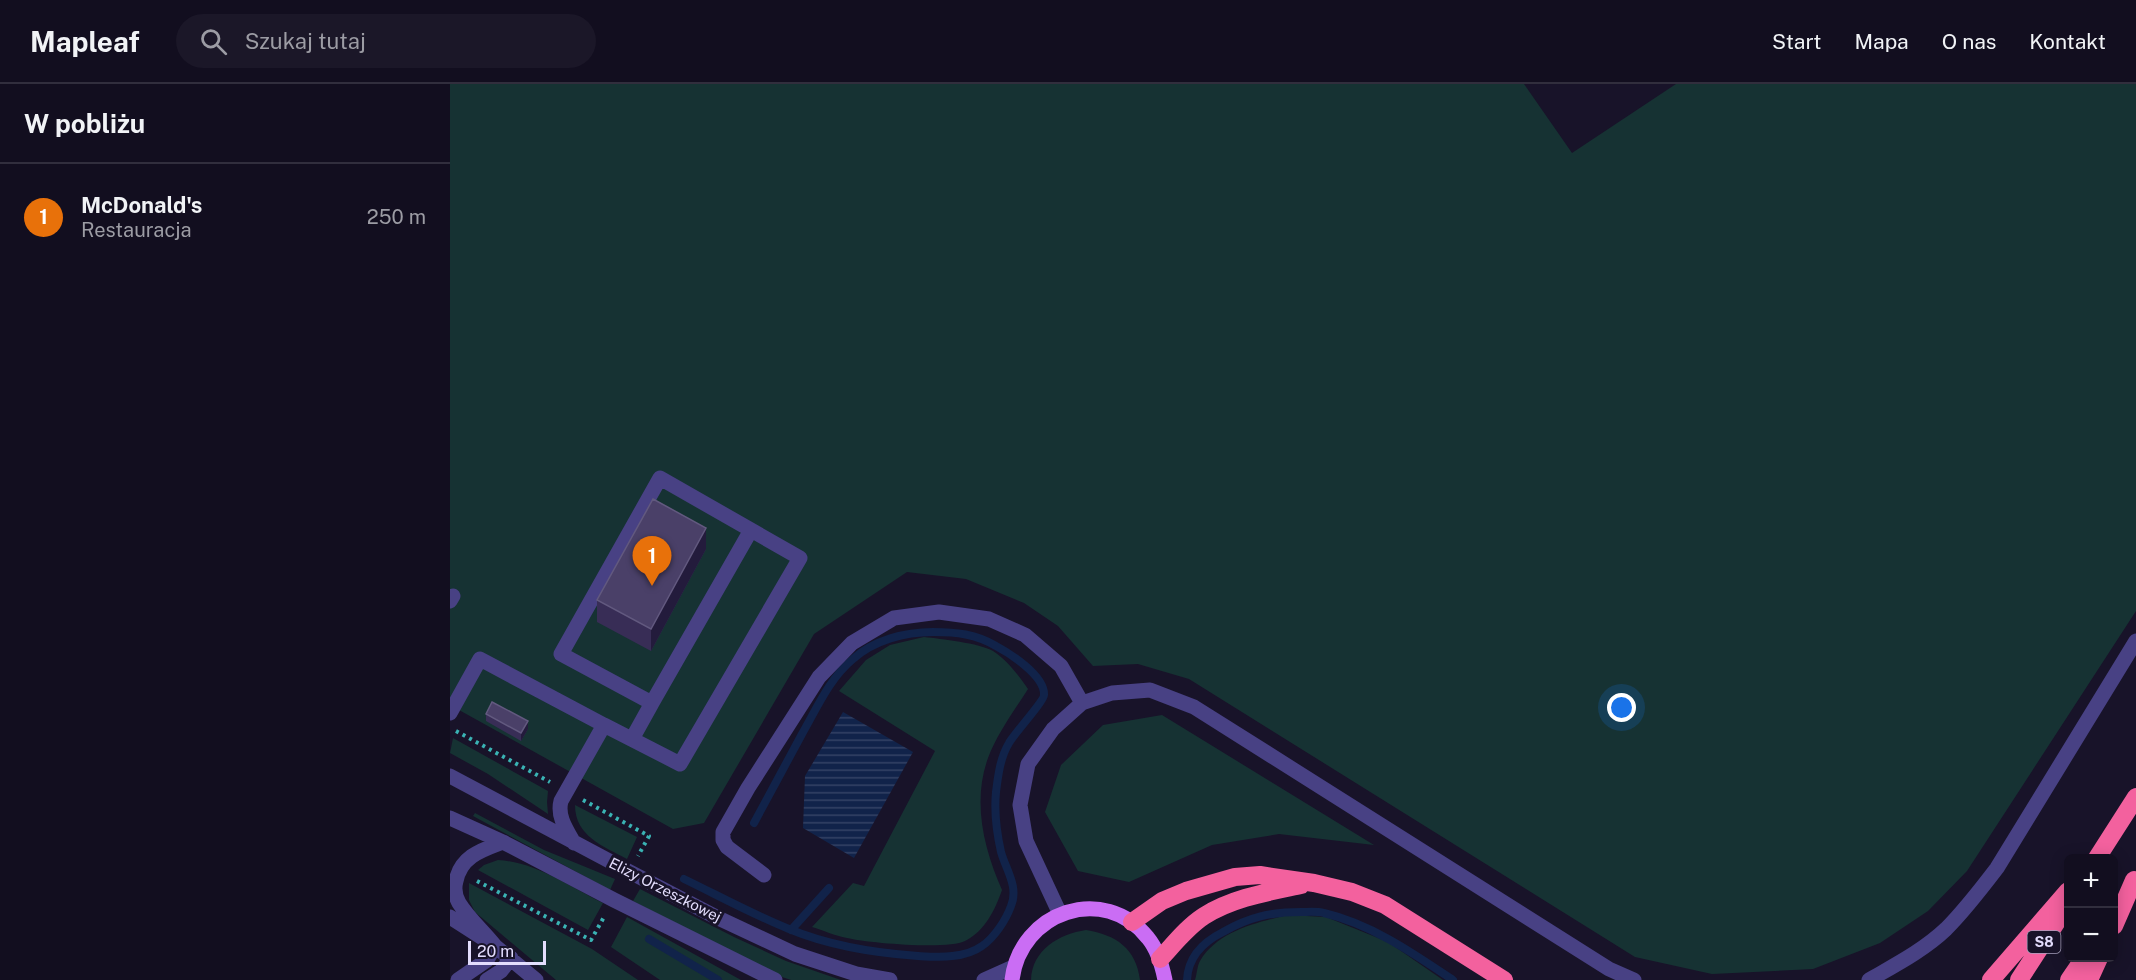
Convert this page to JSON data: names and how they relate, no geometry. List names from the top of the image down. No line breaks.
{"streets":{"highway":["S8"],"street":["Elizy Orzeszkowej"]},"scale_bar":"20 m","page":{"header":"Mapleaf","search":"Szukaj tutaj","nav":["Start","Mapa","O nas","Kontakt"],"heading":"W pobliżu","list":[{"mark":"1","name":"McDonald's","note":"Restauracja","value":"250 m"}],"pins":"1","map_buttons":["+","−"],"scale":"20 m"}}
